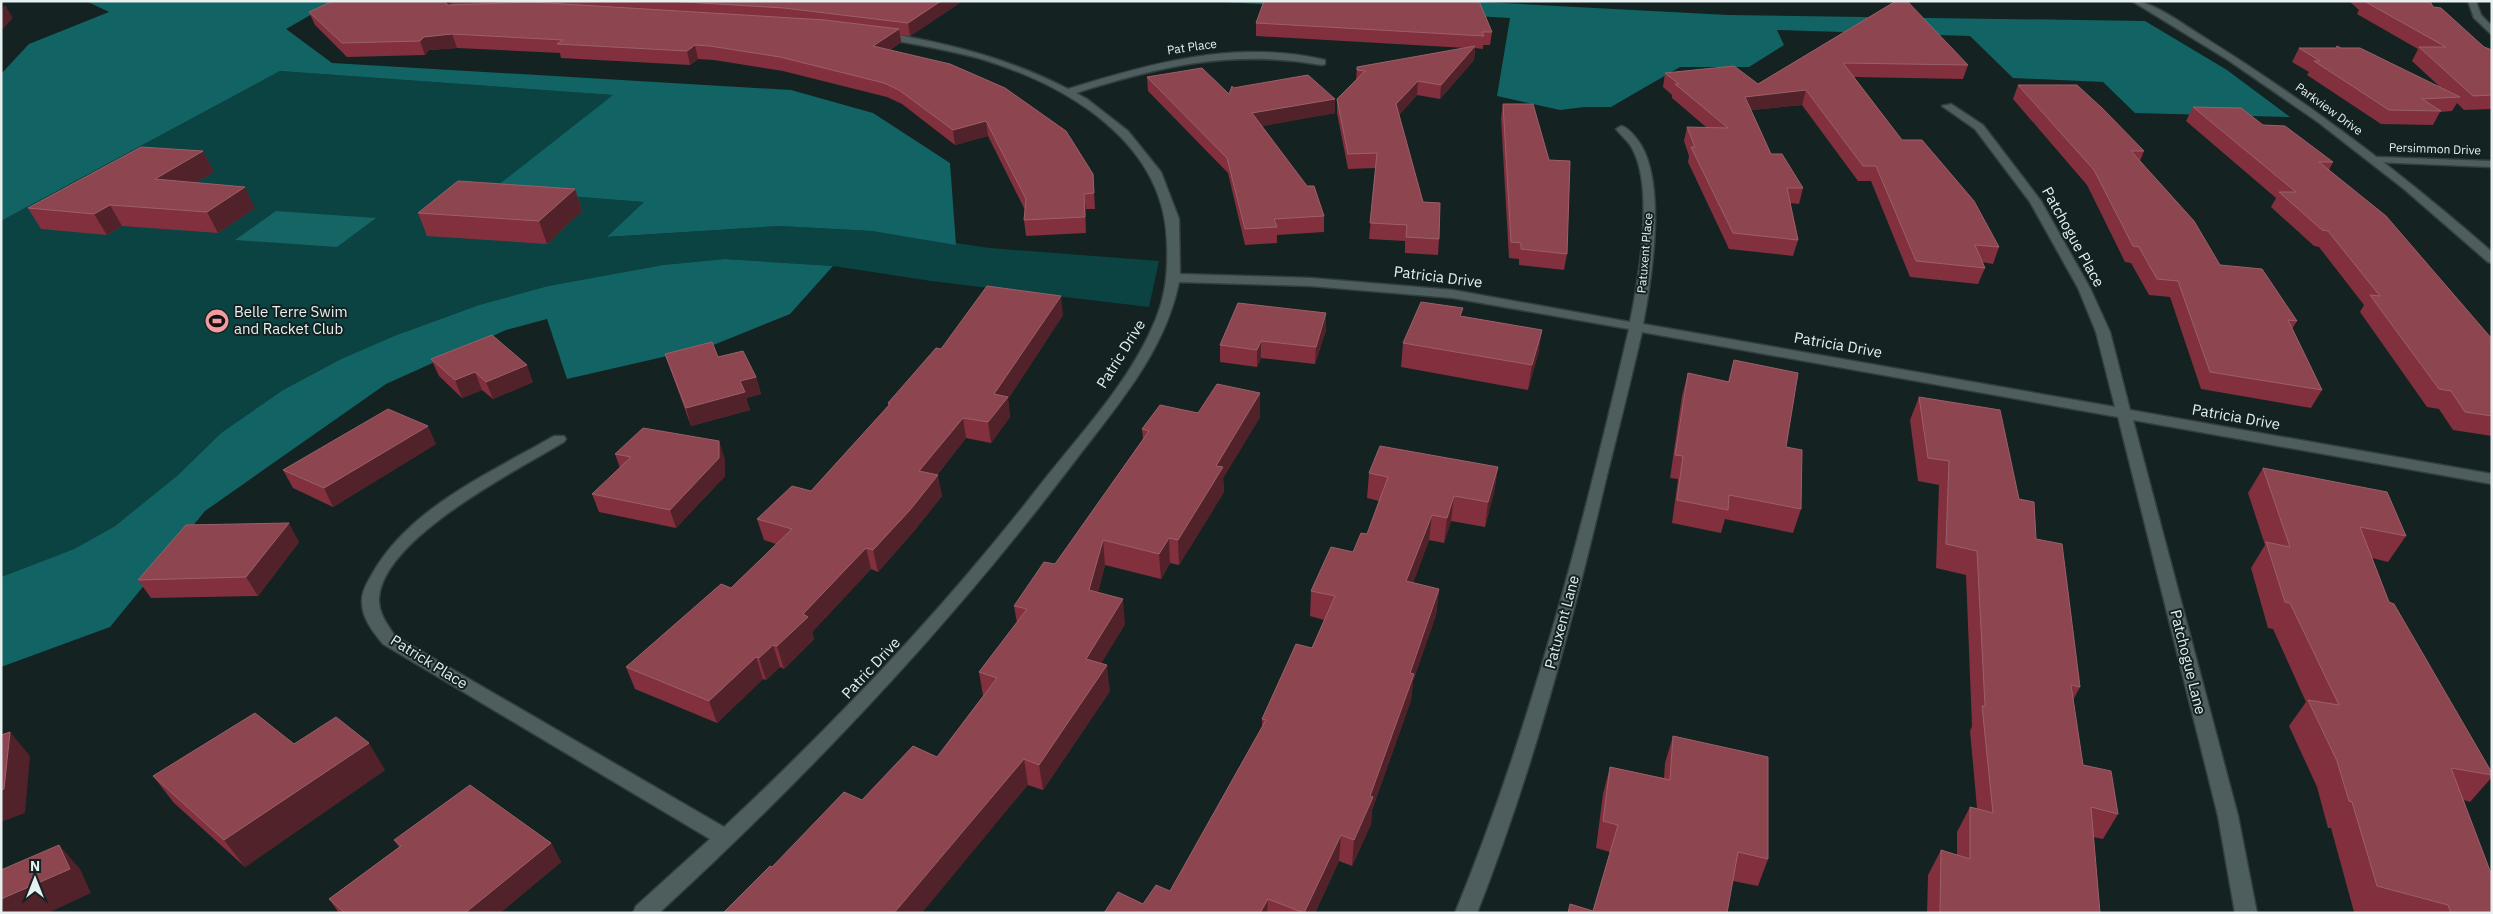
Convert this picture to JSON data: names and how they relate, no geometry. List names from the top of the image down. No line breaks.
{"streets":{"street":["Pat Place","Parkview Drive","Persimmon Drive","Patchogue Place","Patuxent Place","Patricia Drive","Patric Drive","Patuxent Lane","Patrick Place","Patchogue Lane"]},"crossings":[["Pat Place","Patric Drive"],["Parkview Drive","Persimmon Drive"],["Patchogue Place","Patricia Drive"],["Patchogue Place","Patchogue Lane"],["Patuxent Place","Patricia Drive"],["Patuxent Place","Patuxent Lane"],["Patricia Drive","Patric Drive"],["Patricia Drive","Patuxent Lane"],["Patricia Drive","Patchogue Lane"],["Patric Drive","Patrick Place"]],"places":{"sports":["Belle Terre Swim and Racket Club"]},"north":"top"}
